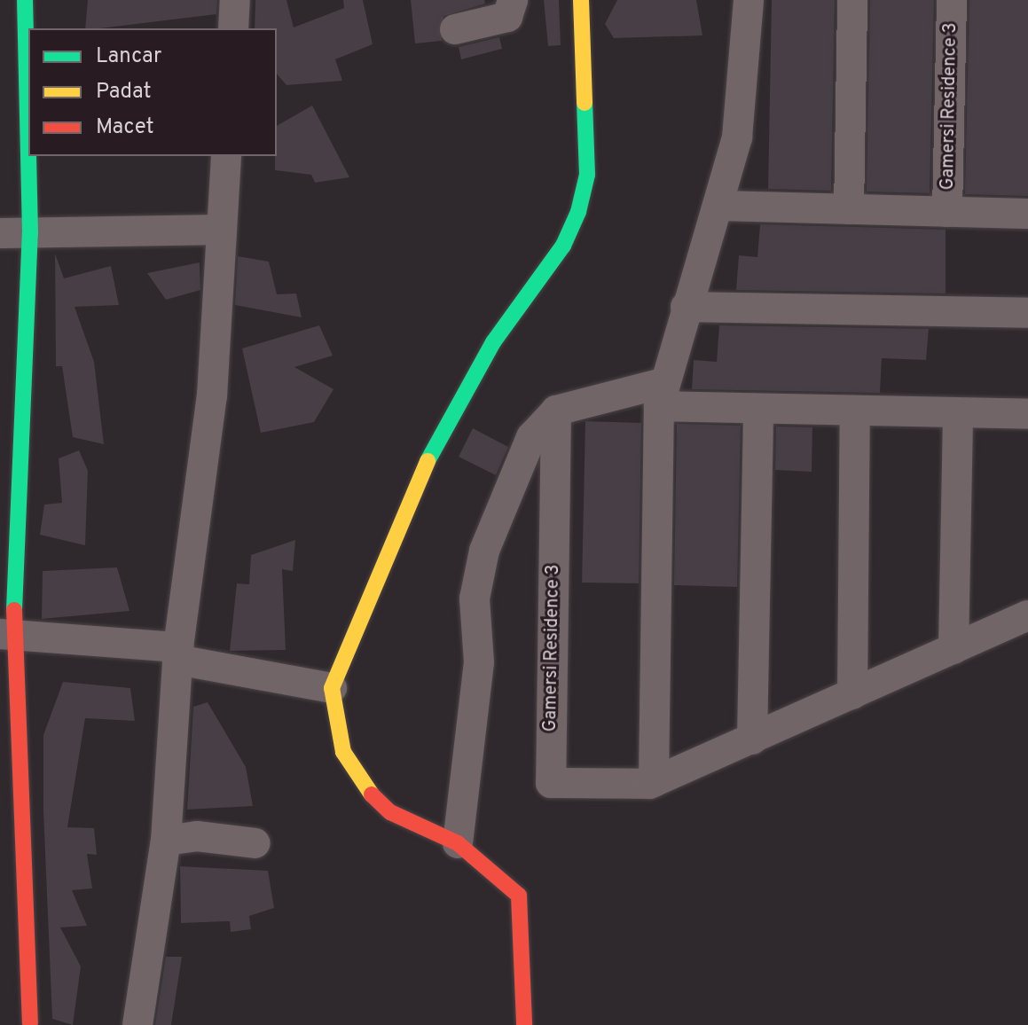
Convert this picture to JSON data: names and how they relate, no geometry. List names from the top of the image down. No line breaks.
{"streets":{"street":["Gamersi Residence 3"]},"legend":["Lancar","Padat","Macet"]}
